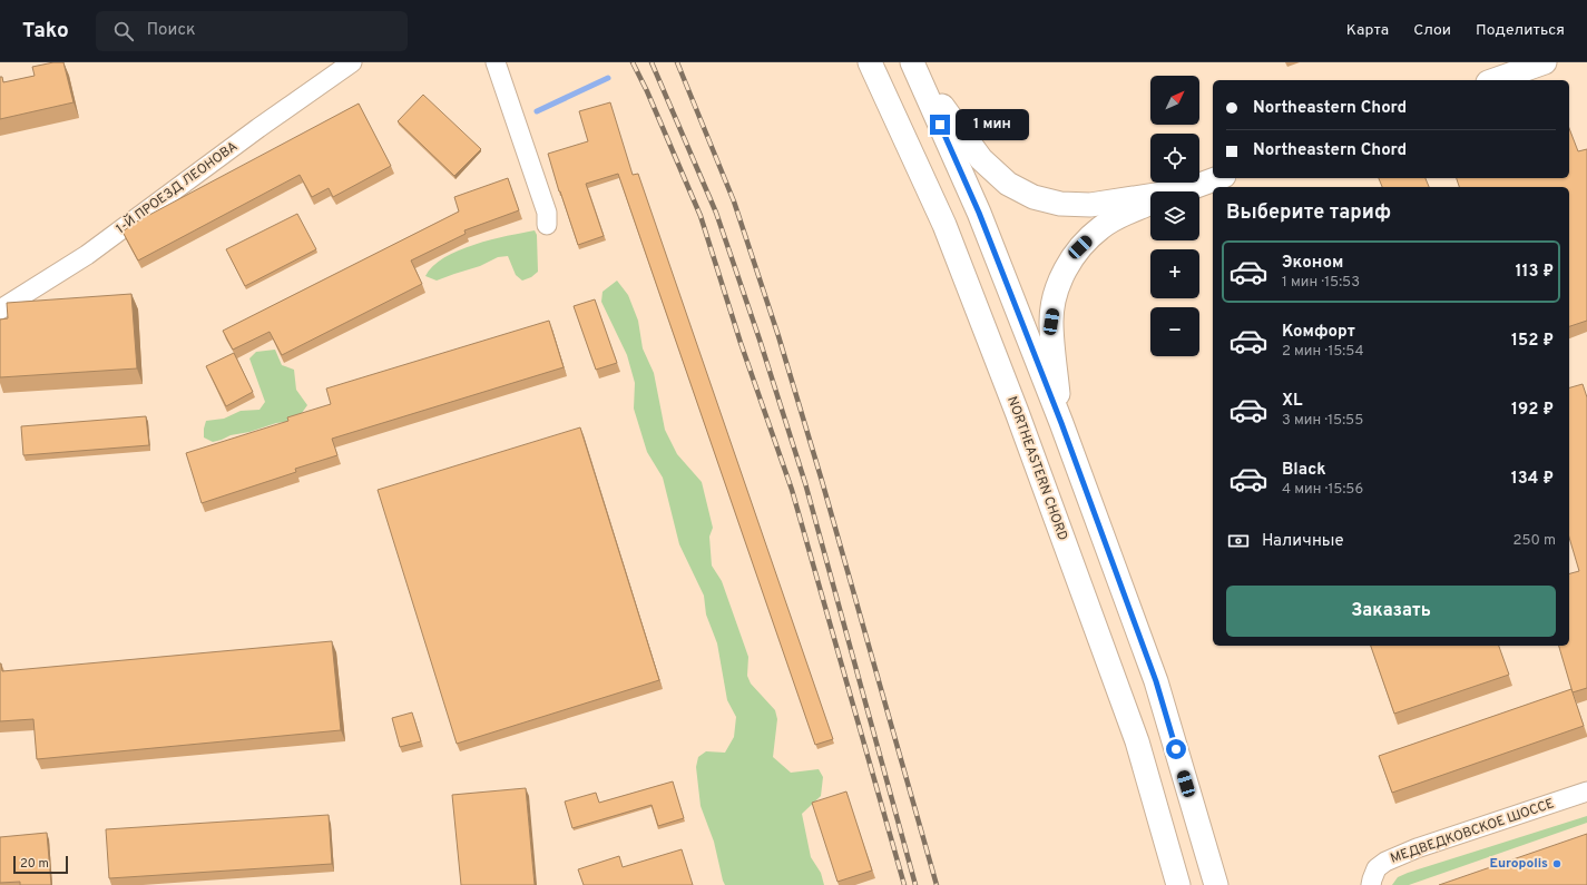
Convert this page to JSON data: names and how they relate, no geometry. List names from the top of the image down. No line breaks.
{"streets":{"main road":["NORTHEASTERN CHORD"],"street":["1-Й ПРОЕЗД ЛЕОНОВА","МЕДВЕДКОВСКОЕ ШОССЕ"]},"places":["Europolis"],"scale_bar":"20 m","north":"top right","page":{"header":"Tako","search":"Поиск","nav":["Карта","Слои","Поделиться"],"map_buttons":["+","−"],"banner":["Northeastern Chord","Northeastern Chord"],"bubble":"1 мин","heading":"Выберите тариф","list":[{"name":"Эконом","note":"1 мин · 15:53","value":"113 ₽"},{"name":"Комфорт","note":"2 мин · 15:54","value":"152 ₽"},{"name":"XL","note":"3 мин · 15:55","value":"192 ₽"},{"name":"Black","note":"4 мин · 15:56","value":"134 ₽"}],"pay":["Наличные","250 m"],"buttons":"Заказать","scale":"20 m"}}
